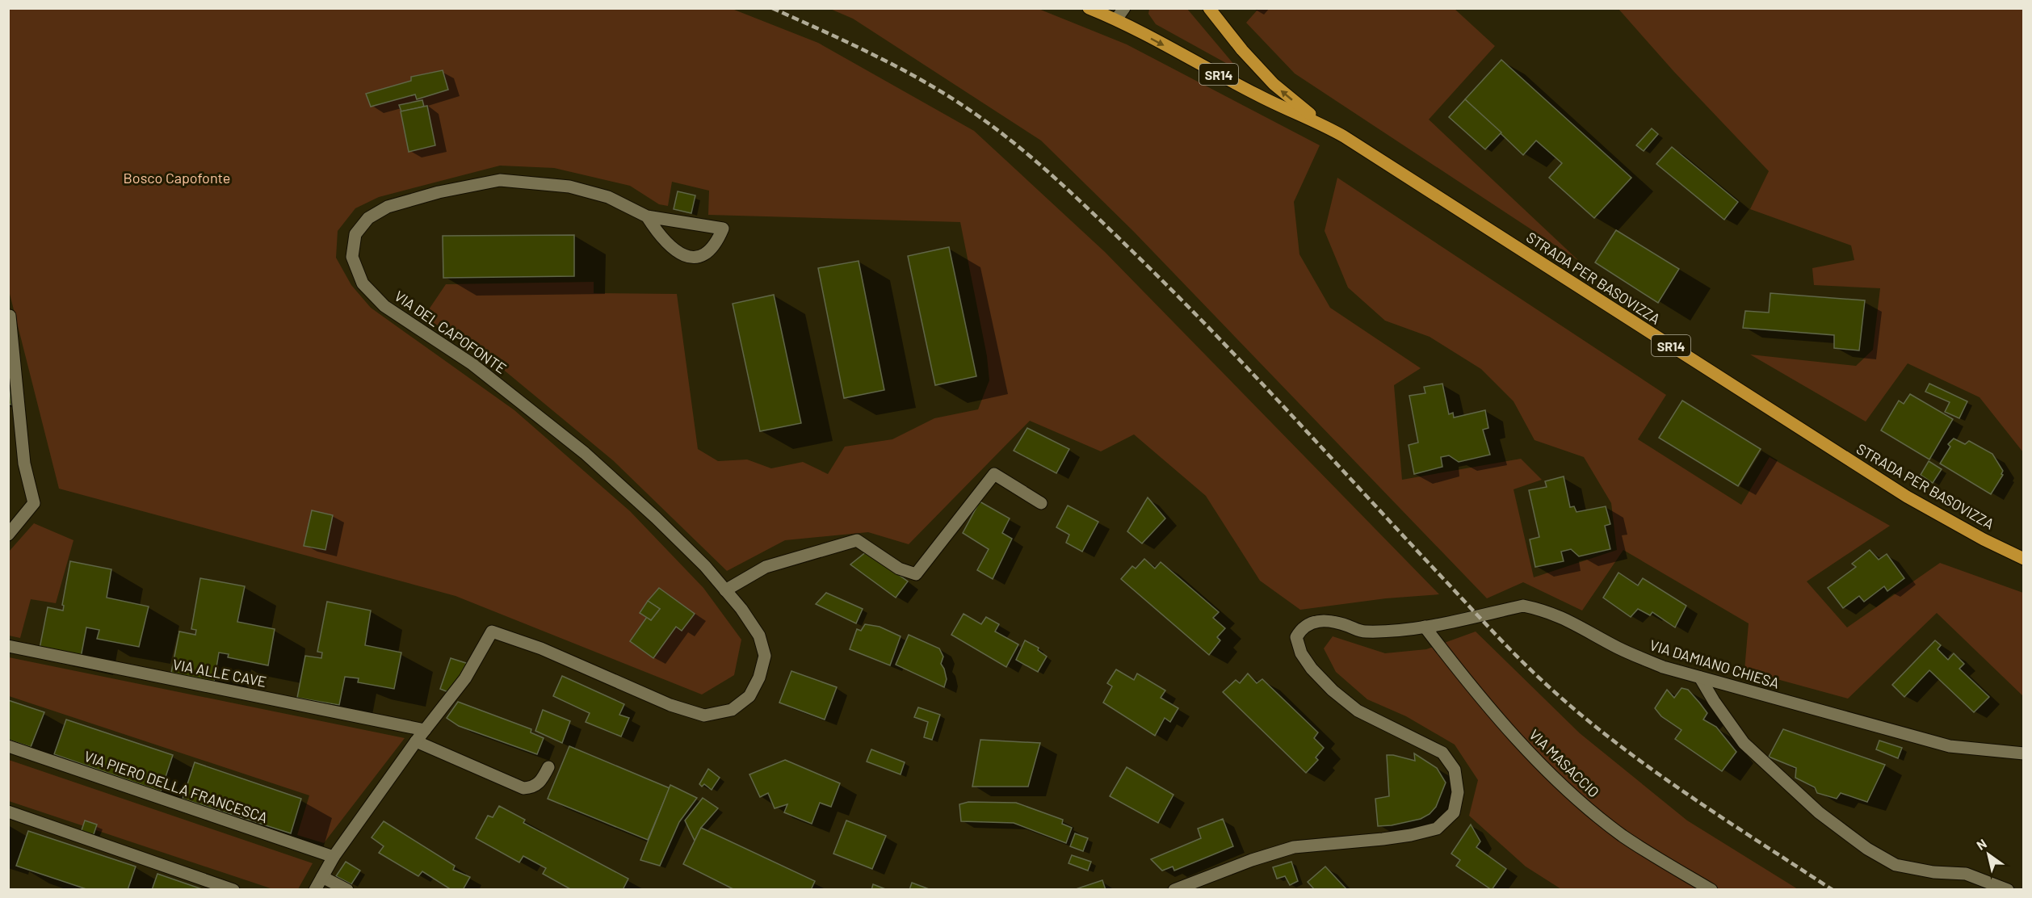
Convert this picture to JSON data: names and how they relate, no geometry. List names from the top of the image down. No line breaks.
{"streets":{"main road":["SR14","STRADA PER BASOVIZZA"],"street":["VIA DEL CAPOFONTE","VIA DAMIANO CHIESA","VIA ALLE CAVE","VIA MASACCIO","VIA PIERO DELLA FRANCESCA"]},"crossings":[["VIA DEL CAPOFONTE","VIA ALLE CAVE"],["VIA DAMIANO CHIESA","VIA MASACCIO"]],"parks":["Bosco Capofonte"],"north":"top left"}
